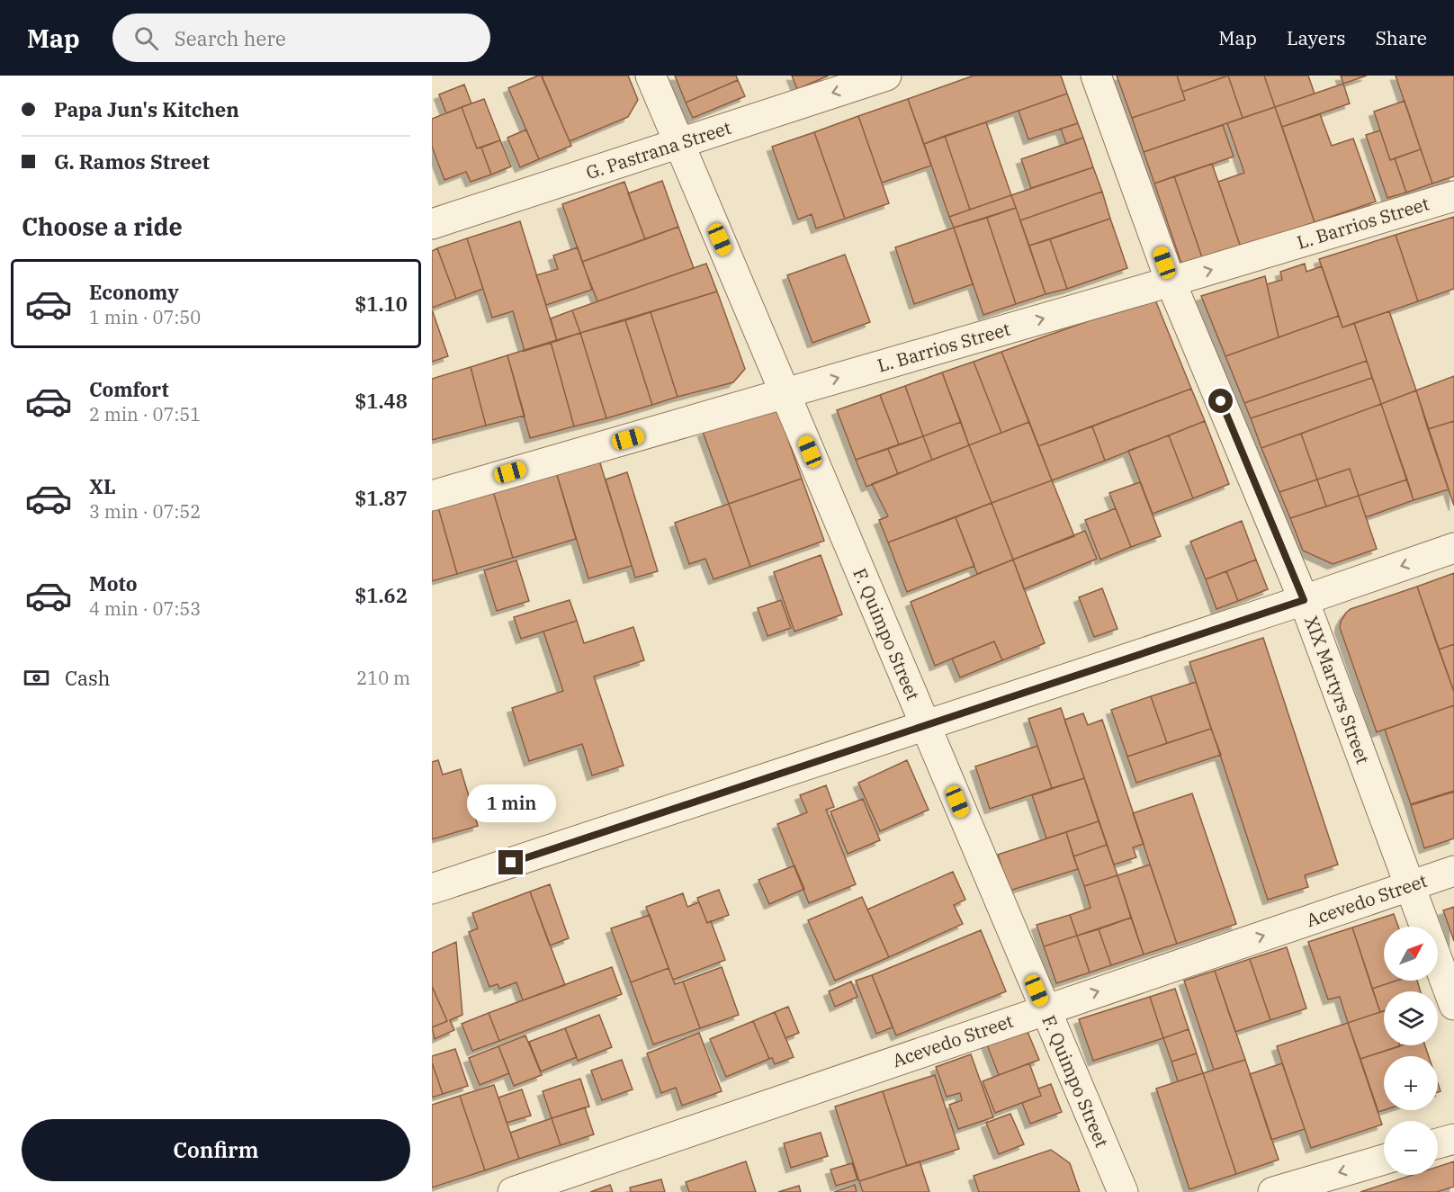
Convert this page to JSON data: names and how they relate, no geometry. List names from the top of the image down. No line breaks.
{"streets":{"street":["G. Pastrana Street","L. Barrios Street","F. Quimpo Street","XIX Martyrs Street","Acevedo Street"]},"crossings":[["G. Pastrana Street","F. Quimpo Street"],["L. Barrios Street","F. Quimpo Street"],["L. Barrios Street","XIX Martyrs Street"],["F. Quimpo Street","Acevedo Street"],["XIX Martyrs Street","Acevedo Street"]],"one_way":["G. Pastrana Street","L. Barrios Street"],"north":"top right","page":{"header":"Map","search":"Search here","nav":["Map","Layers","Share"],"banner":["Papa Jun's Kitchen","G. Ramos Street"],"heading":"Choose a ride","list":[{"name":"Economy","note":"1 min · 07:50","value":"$1.10"},{"name":"Comfort","note":"2 min · 07:51","value":"$1.48"},{"name":"XL","note":"3 min · 07:52","value":"$1.87"},{"name":"Moto","note":"4 min · 07:53","value":"$1.62"}],"pay":["Cash","210 m"],"bubble":"1 min","map_buttons":["+","−"],"buttons":"Confirm"}}
